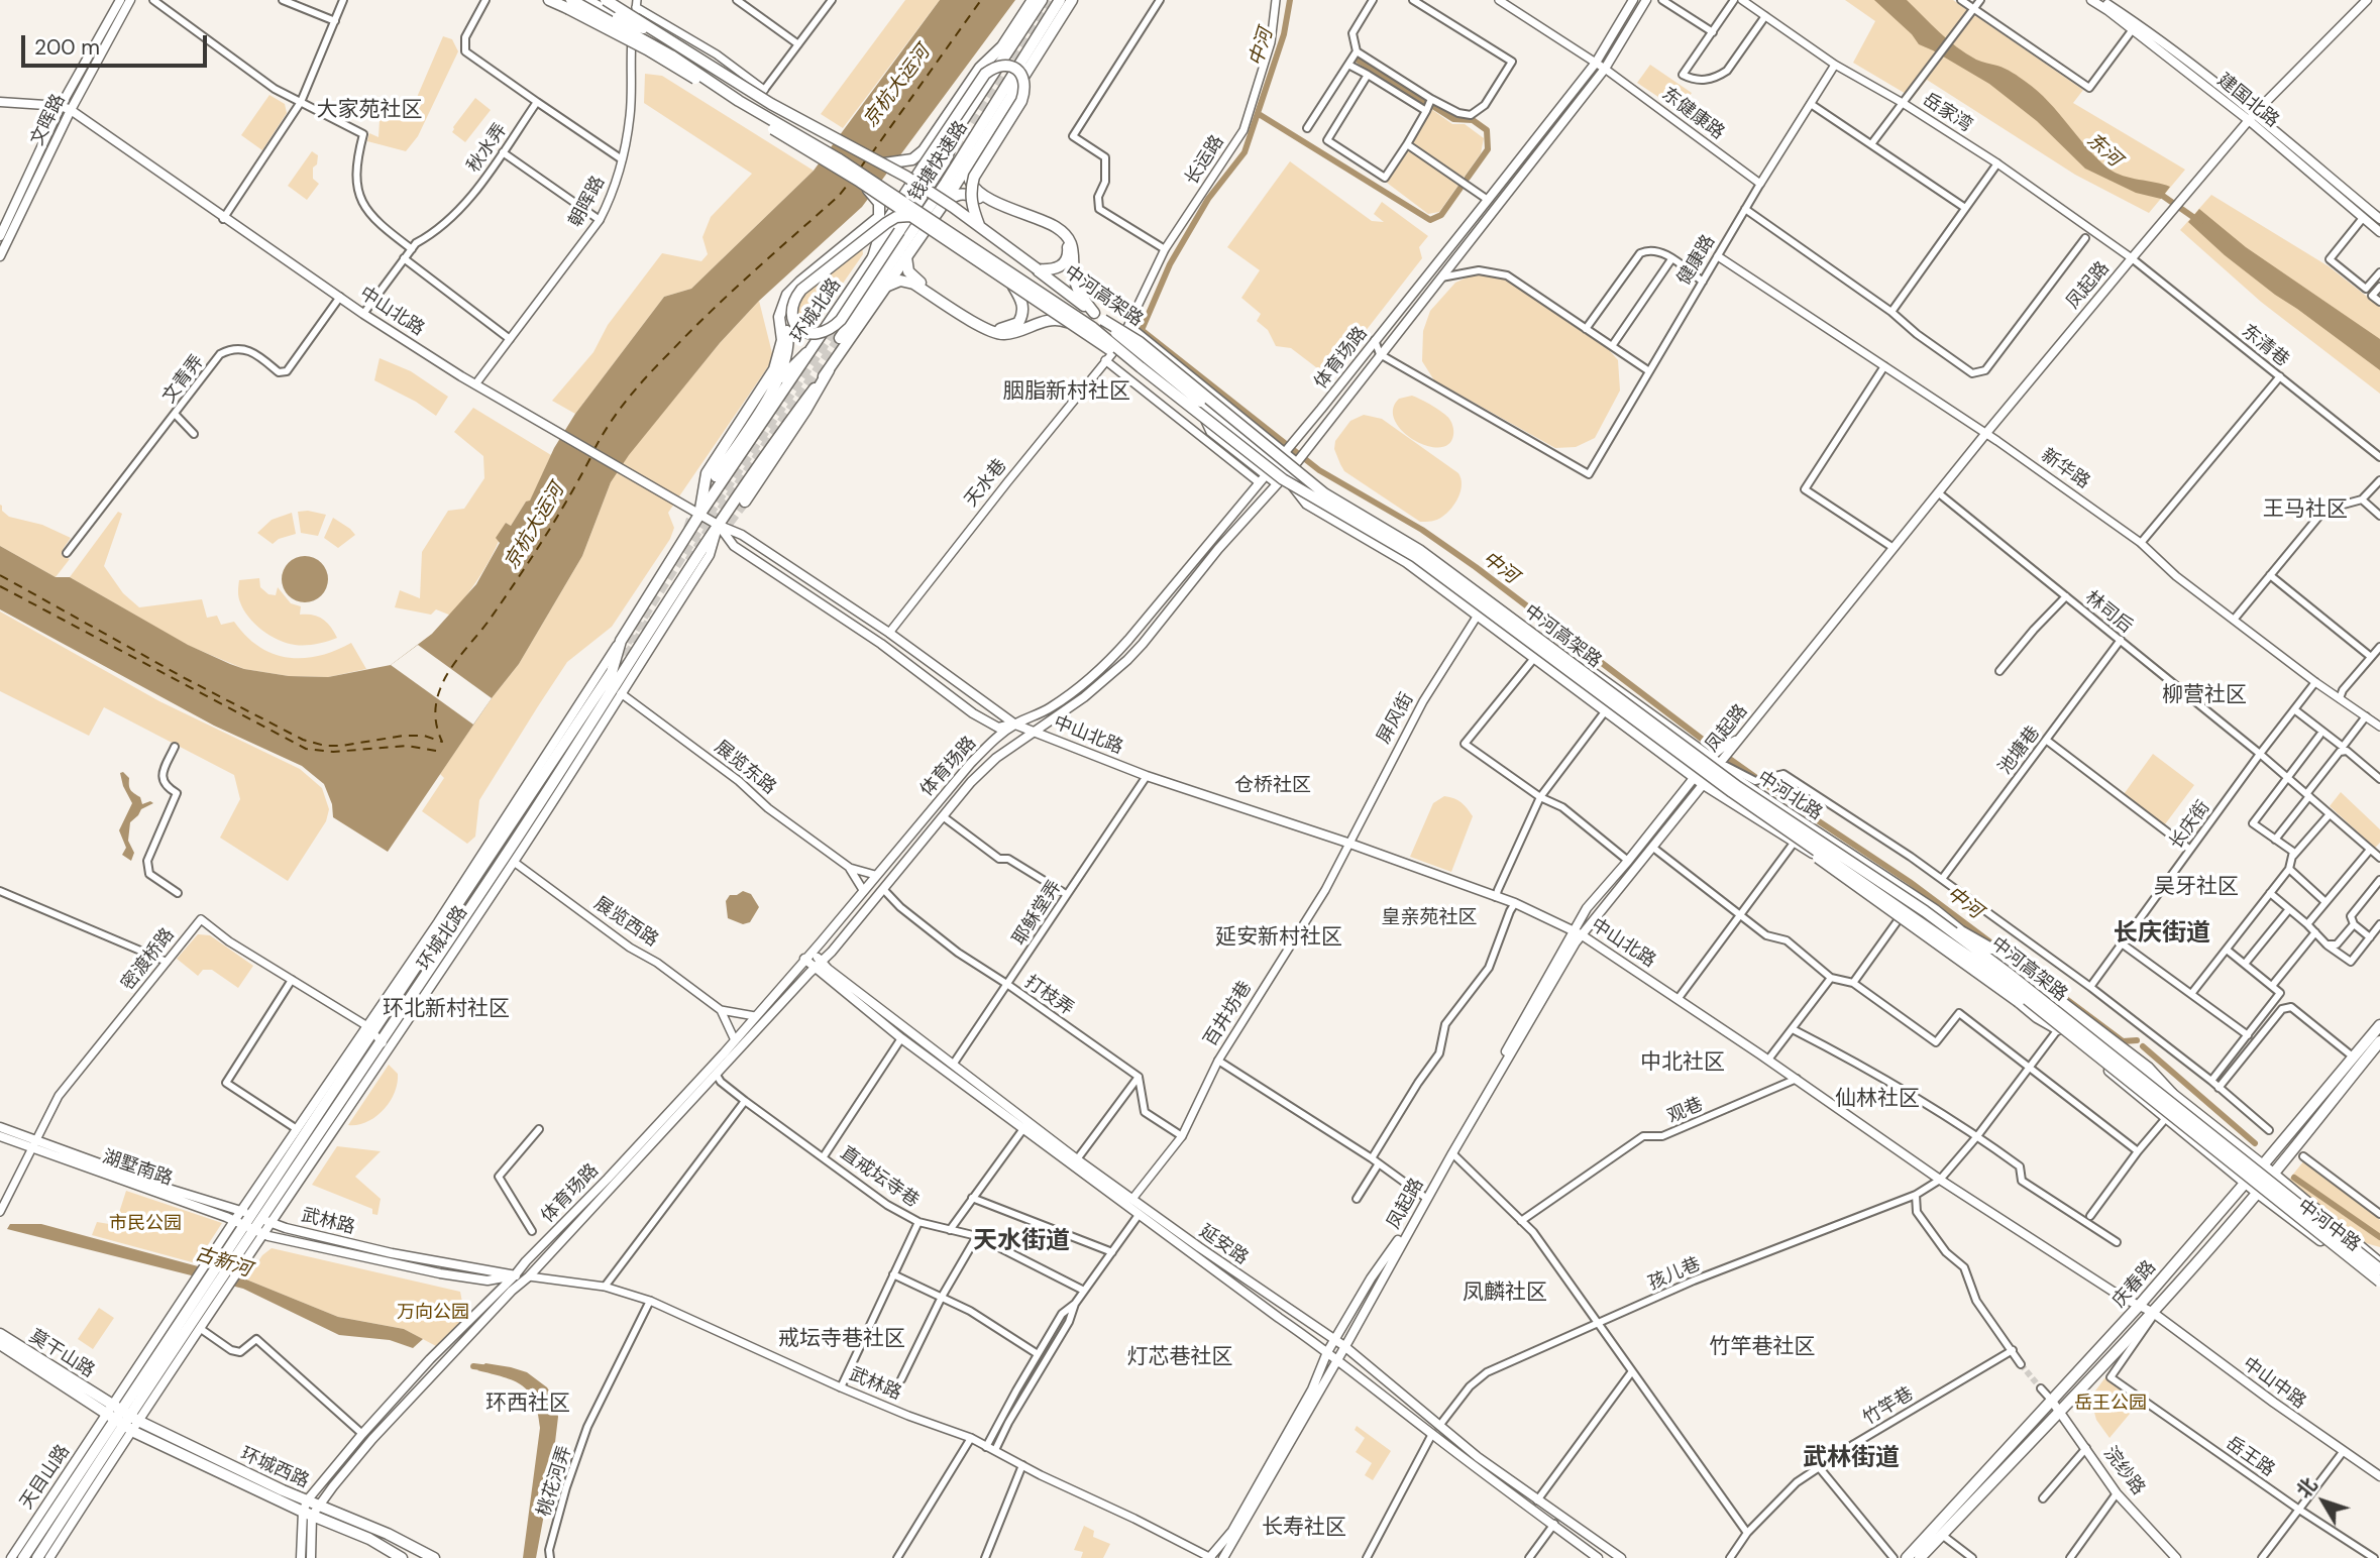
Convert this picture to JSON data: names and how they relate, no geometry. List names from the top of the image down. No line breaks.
{"streets":{"main road":["建国北路","文晖路","钱塘快速路","凤起路","中河高架路","环城北路","中山北路","体育场路","中河北路","湖墅南路","武林路","中河中路","延安路","庆春路","莫干山路","中山中路","环城西路","浣纱路","天目山路"],"street":["岳家湾","东健康路","秋水弄","长运路","朝晖路","健康路","东清巷","文青弄","新华路","天水巷","林司后","屏风街","池塘巷","展览东路","长庆街","耶稣堂弄","展览西路","密渡桥路","打枝弄","百井坊巷","观巷","直戒坛寺巷","孩儿巷","竹竿巷","岳王路","桃花河弄"]},"crossings":[["建国北路","凤起路"],["岳家湾","健康路"],["岳家湾","凤起路"],["岳家湾","东清巷"],["东健康路","健康路"],["东健康路","体育场路"],["文晖路","中山北路"],["秋水弄","中山北路"],["长运路","天水巷"],["朝晖路","中山北路"],["健康路","体育场路"],["健康路","新华路"],["凤起路","中山北路"],["凤起路","东清巷"],["凤起路","新华路"],["凤起路","林司后"],["凤起路","中河北路"],["凤起路","延安路"],["中河高架路","体育场路"],["中河高架路","中河北路"],["中河高架路","中河中路"],["环城北路","中山北路"],["环城北路","展览东路"],["环城北路","展览西路"],["环城北路","密渡桥路"],["环城北路","湖墅南路"],["环城北路","武林路"],["环城北路","莫干山路"],["环城北路","环城西路"],["环城北路","天目山路"],["中山北路","体育场路"],["中山北路","文青弄"],["中山北路","天水巷"],["中山北路","屏风街"],["中山北路","耶稣堂弄"],["中山北路","百井坊巷"],["中山北路","观巷"],["中山北路","孩儿巷"],["中山北路","庆春路"],["中山北路","中山中路"],["中山北路","岳王路"],["体育场路","展览东路"],["体育场路","中河北路"],["体育场路","展览西路"],["体育场路","打枝弄"],["体育场路","直戒坛寺巷"],["体育场路","武林路"],["体育场路","延安路"],["体育场路","环城西路"],["新华路","长庆街"],["林司后","池塘巷"],["林司后","长庆街"],["屏风街","中河北路"],["屏风街","百井坊巷"],["中河北路","中河中路"],["中河北路","孩儿巷"],["中河北路","庆春路"],["耶稣堂弄","打枝弄"],["耶稣堂弄","延安路"],["密渡桥路","湖墅南路"],["百井坊巷","延安路"],["湖墅南路","武林路"],["武林路","桃花河弄"],["中河中路","庆春路"],["延安路","孩儿巷"],["庆春路","中山中路"],["庆春路","岳王路"],["庆春路","浣纱路"],["莫干山路","环城西路"],["莫干山路","天目山路"],["中山中路","岳王路"],["环城西路","天目山路"]],"districts":["大家苑社区","胭脂新村社区","王马社区","柳营社区","仓桥社区","吴牙社区","皇亲苑社区","长庆街道","延安新村社区","环北新村社区","中北社区","仙林社区","天水街道","凤麟社区","戒坛寺巷社区","竹竿巷社区","灯芯巷社区","环西社区","武林街道","长寿社区"],"water":["中河","京杭大运河","东河","古新河"],"parks":["市民公园","万向公园","岳王公园"],"scale_bar":"200 m","north":"top left"}
